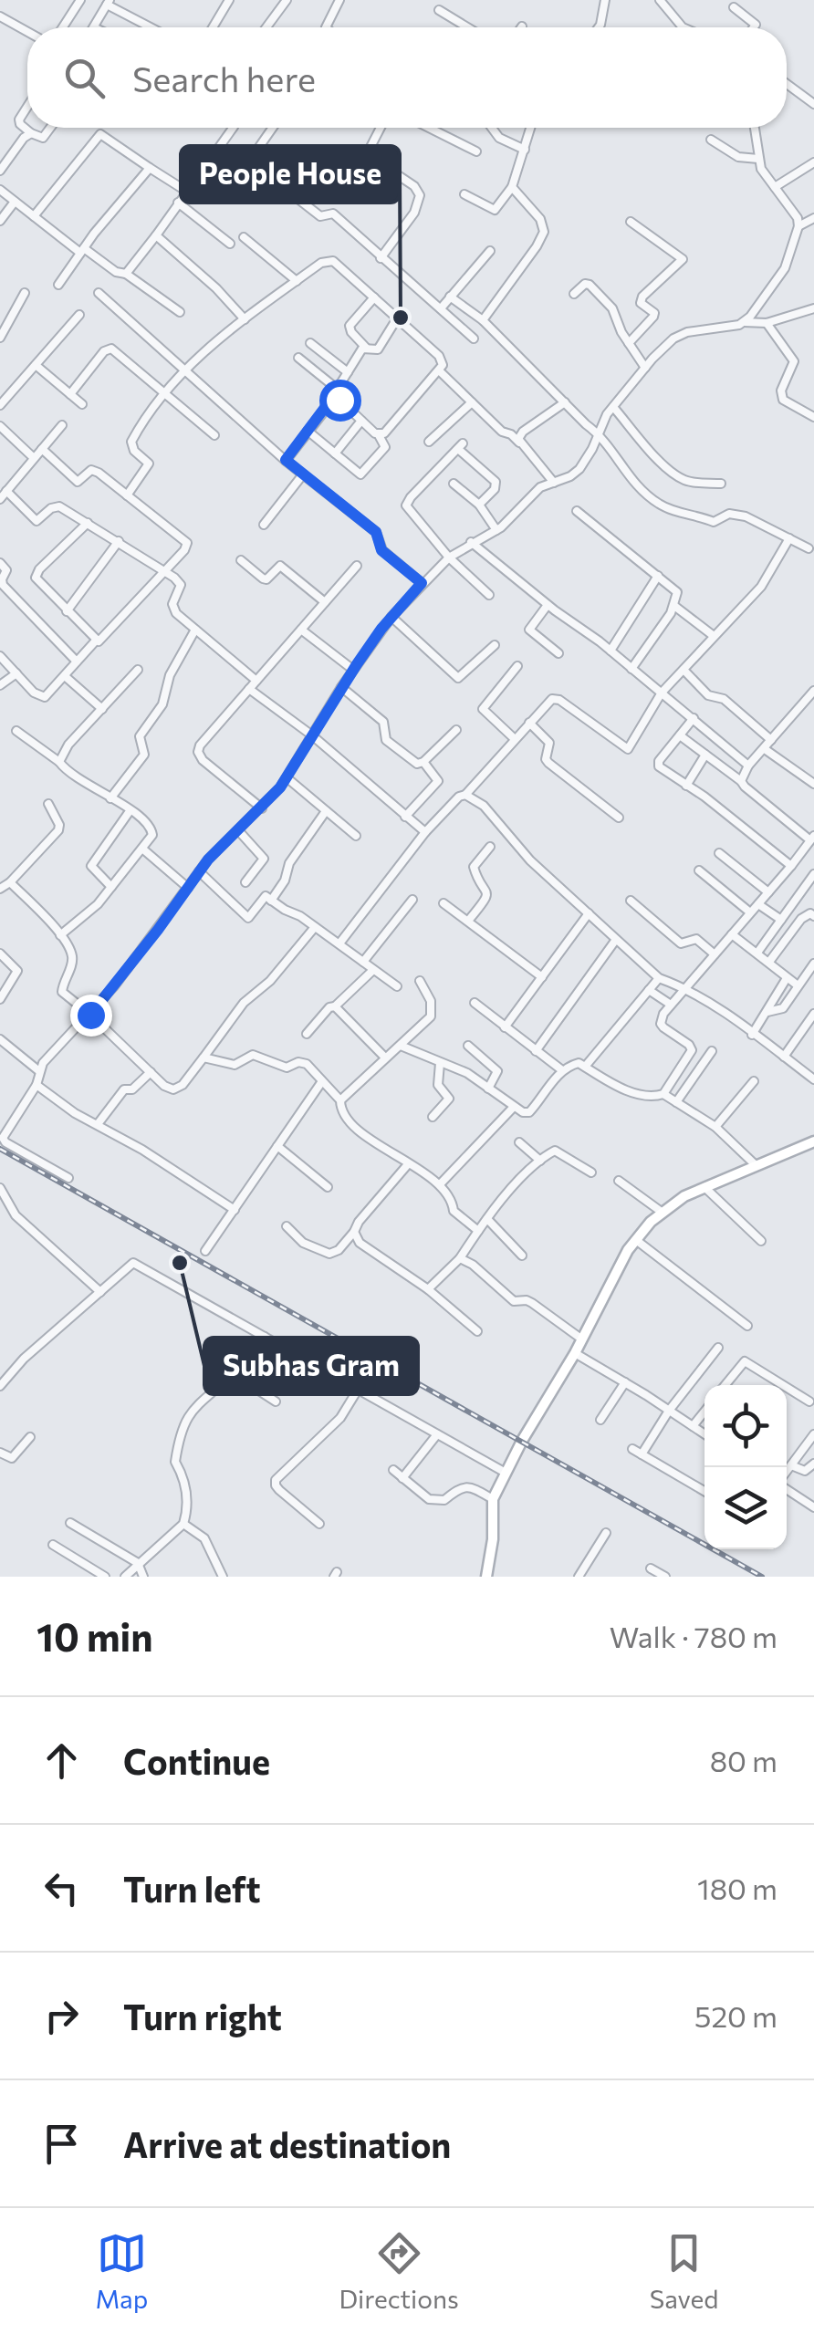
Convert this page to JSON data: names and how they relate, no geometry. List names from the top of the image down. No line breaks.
{"places":["People House","Subhas Gram"],"page":{"search":"Search here","heading":["10 min","Walk · 780 m"],"list":[["Continue","80 m"],["Turn left","180 m"],["Turn right","520 m"],"Arrive at destination"],"nav":["Map","Directions","Saved"]}}
